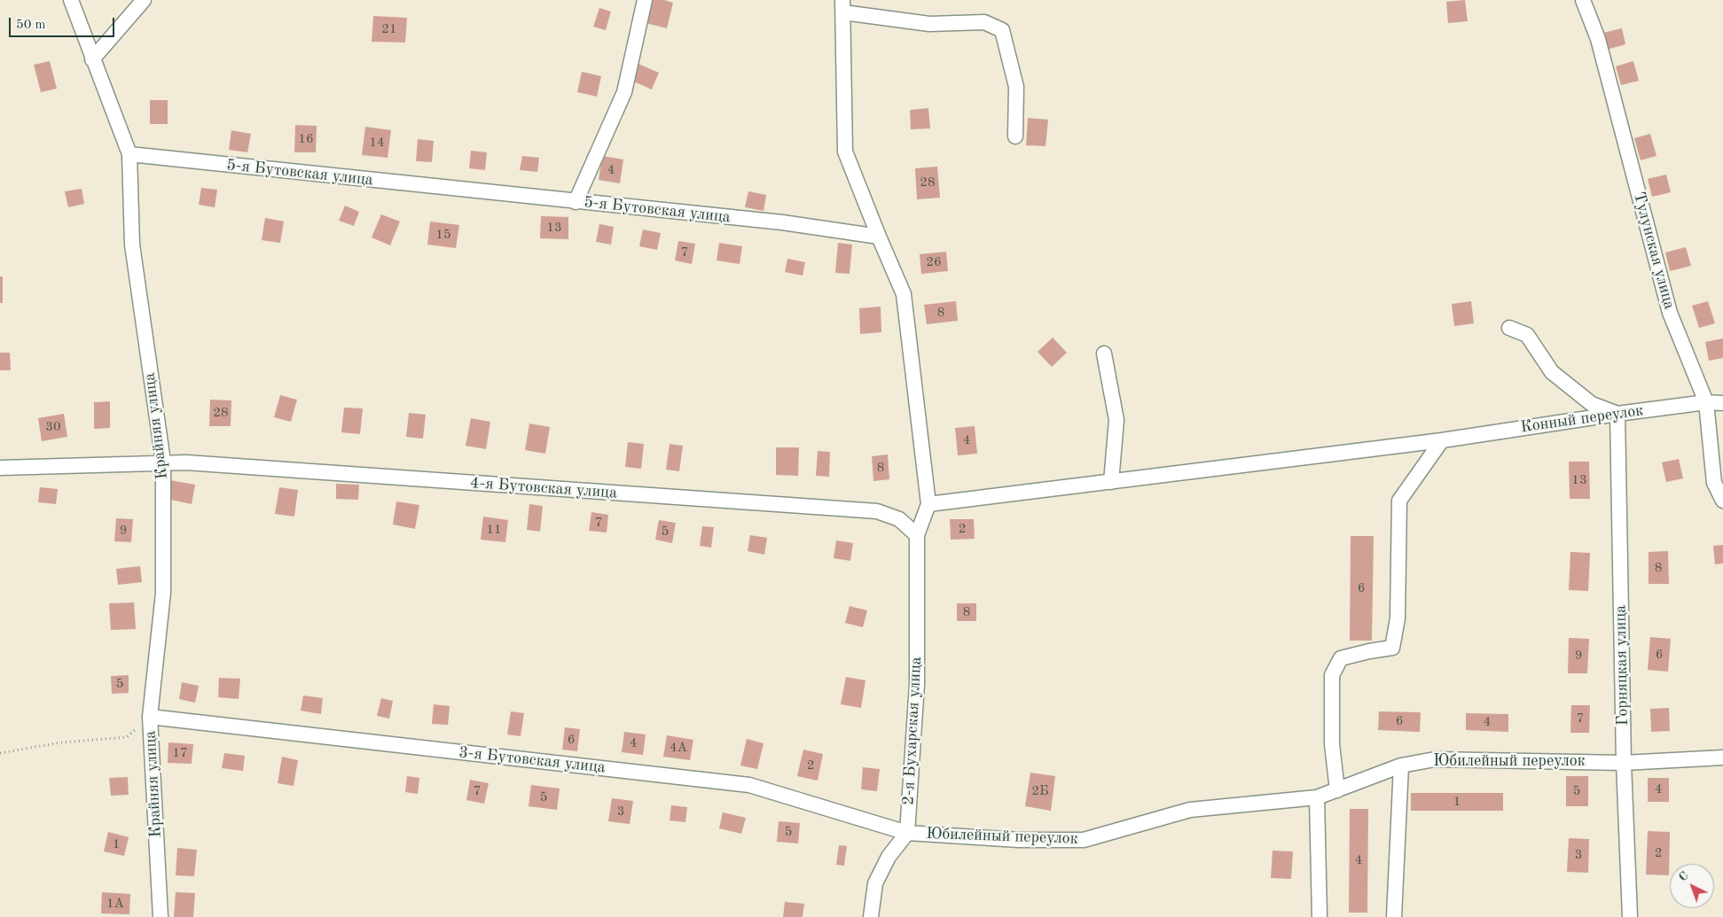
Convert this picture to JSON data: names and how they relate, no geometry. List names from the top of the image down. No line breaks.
{"streets":{"street":["5-я Бутовская улица","Тулунская улица","Конный переулок","Крайняя улица","4-я Бутовская улица","Горняцкая улица","2-я Бухарская улица","3-я Бутовская улица","Юбилейный переулок"]},"crossings":[["5-я Бутовская улица","Крайняя улица"],["Тулунская улица","Конный переулок"],["Конный переулок","Горняцкая улица"],["Крайняя улица","4-я Бутовская улица"],["Крайняя улица","3-я Бутовская улица"],["4-я Бутовская улица","2-я Бухарская улица"],["Горняцкая улица","Юбилейный переулок"],["2-я Бухарская улица","3-я Бутовская улица"],["2-я Бухарская улица","Юбилейный переулок"],["3-я Бутовская улица","Юбилейный переулок"]],"house_numbers":["21","16","14","4","28","13","15","7","26","8","28","30","4","8","13","7","2","11","9","5","8","6","8","6","9","5","7","6","4","6","4","4А","17","2","4","7","2Б","5","5","1","3","5","1","2","3","4","1А"],"scale_bar":"50 m","north":"top left"}
